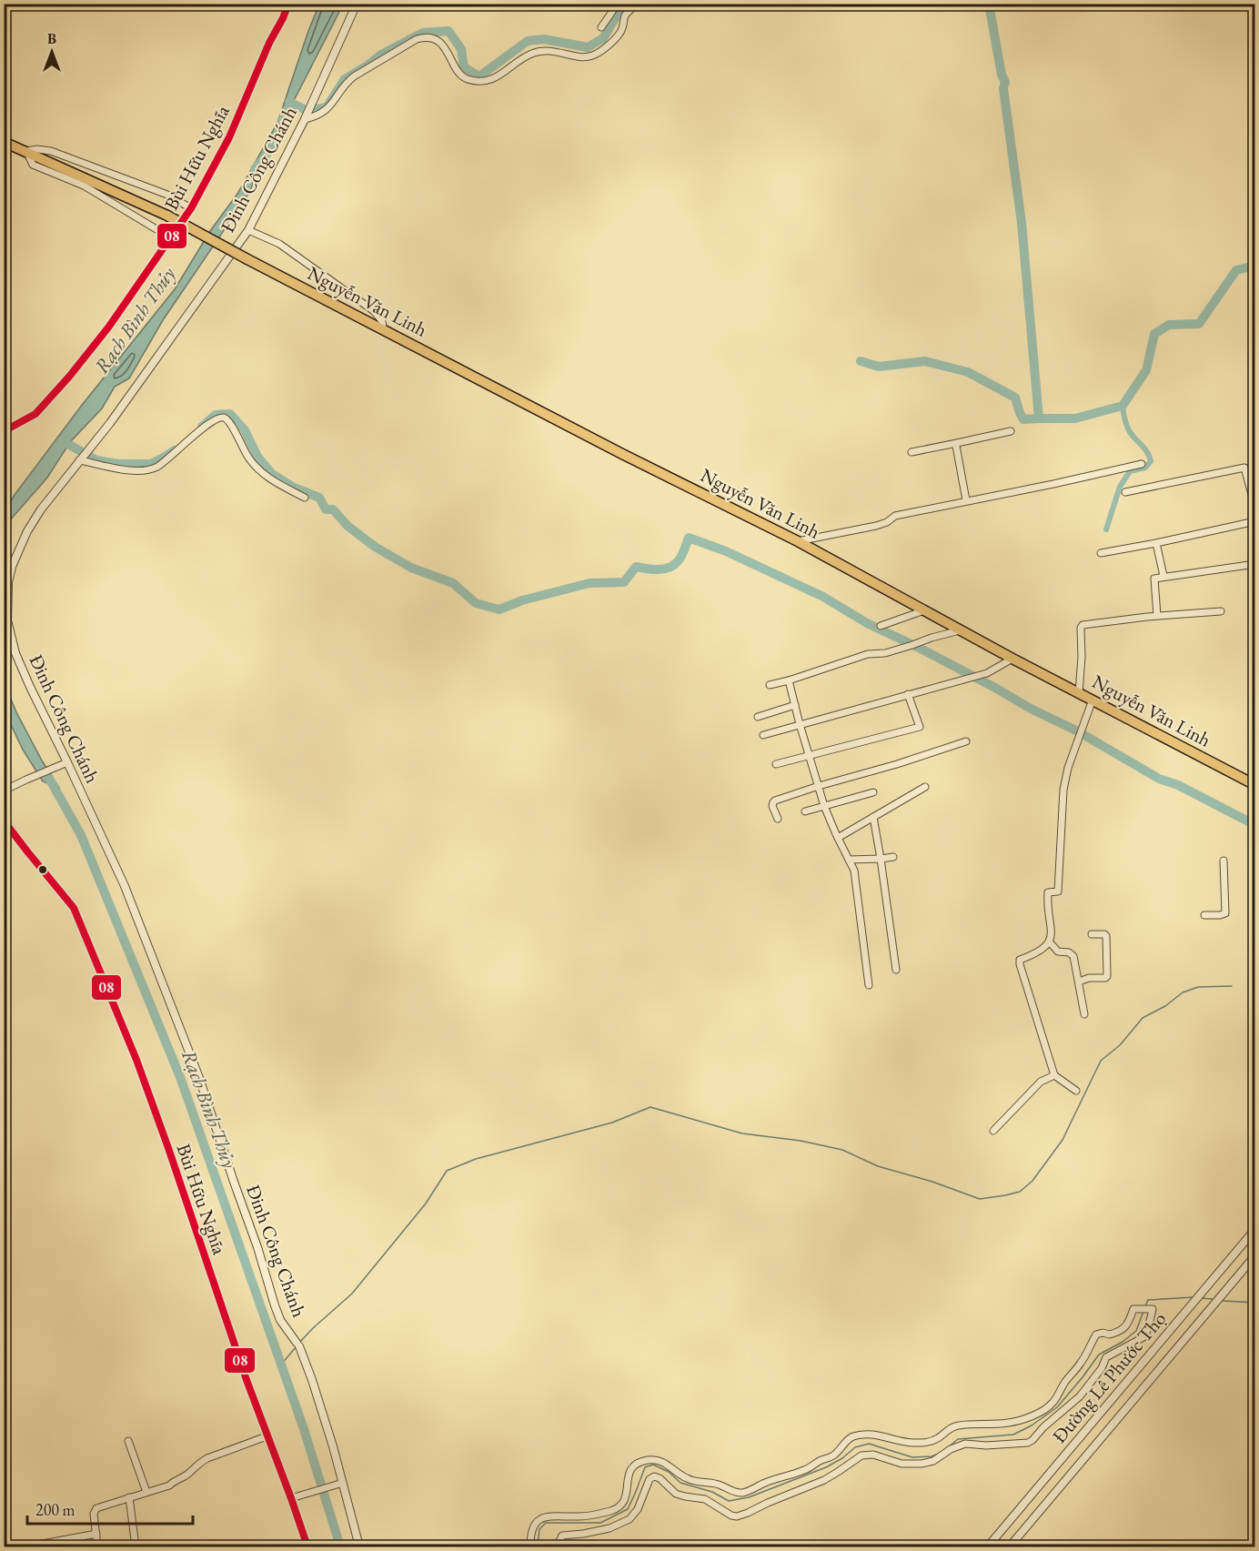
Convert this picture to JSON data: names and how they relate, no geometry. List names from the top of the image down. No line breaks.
{"streets":{"highway":["Nguyễn Văn Linh"],"main road":["Bùi Hữu Nghĩa"],"street":["Đinh Công Chánh","Đường Lê Phước Thọ"]},"water":["Rạch Bình Thủy"],"lines":["transit line 08"],"scale_bar":"200 m","north":"top"}
